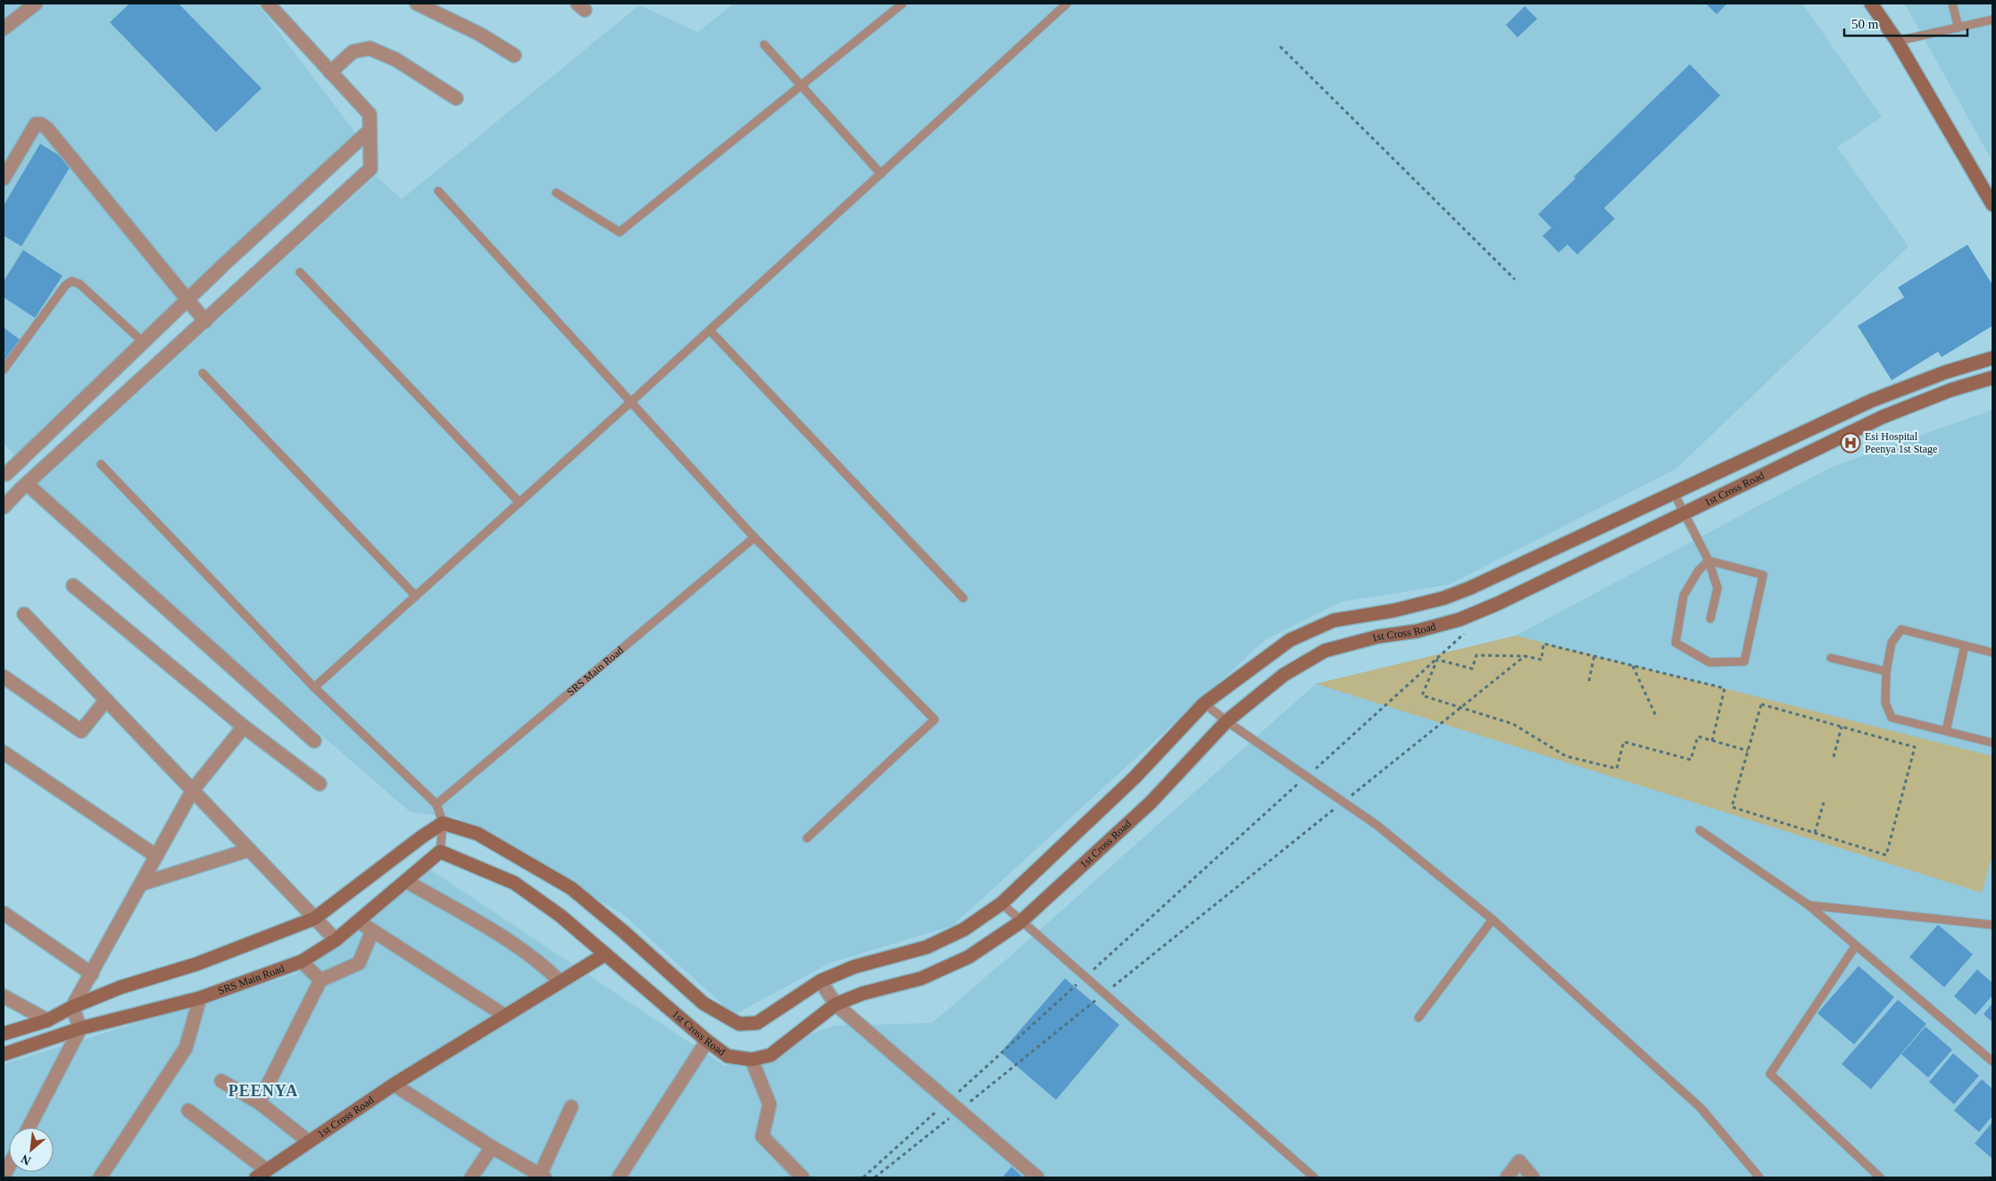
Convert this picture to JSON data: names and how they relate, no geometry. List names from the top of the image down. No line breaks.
{"streets":{"street":["1st Cross Road","SRS Main Road"]},"districts":["PEENYA"],"places":{"hospital":["Esi Hospital Peenya 1st Stage"]},"scale_bar":"50 m","north":"bottom left"}
